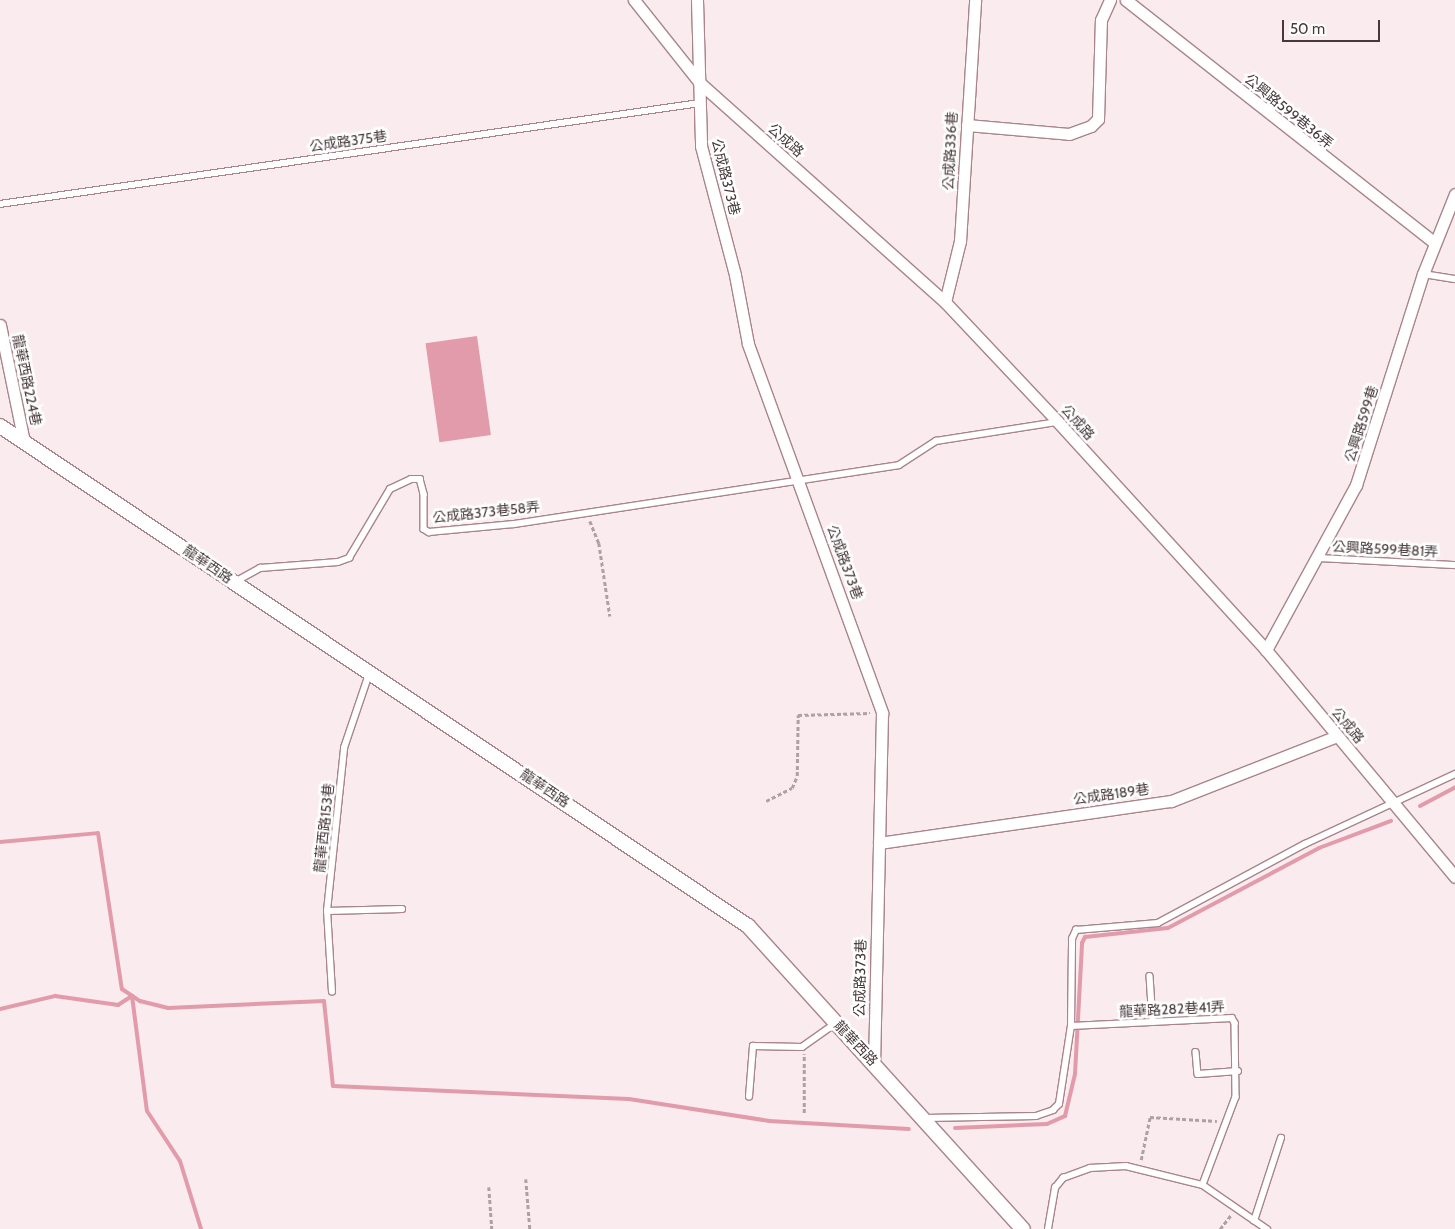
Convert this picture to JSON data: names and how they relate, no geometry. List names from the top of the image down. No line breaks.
{"streets":{"street":["公興路599巷36弄","公成路","公成路336巷","公成路373巷","龍華西路224巷","公興路599巷","龍華西路","公成路189巷"],"lane":["公成路375巷","公成路373巷58弄","公興路599巷81弄","龍華西路153巷","龍華路282巷41弄"]},"crossings":[["公興路599巷36弄","公興路599巷"],["公成路","公成路336巷"],["公成路","公成路373巷"],["公成路","公興路599巷"],["公成路","公成路373巷58弄"],["公成路","公成路189巷"],["公成路375巷","公成路373巷"],["公成路373巷","公成路373巷58弄"],["公成路373巷","龍華西路"],["公成路373巷","公成路189巷"],["龍華西路224巷","龍華西路"],["公興路599巷","公興路599巷81弄"],["公成路373巷58弄","龍華西路"],["龍華西路","龍華西路153巷"]],"scale_bar":"50 m"}
